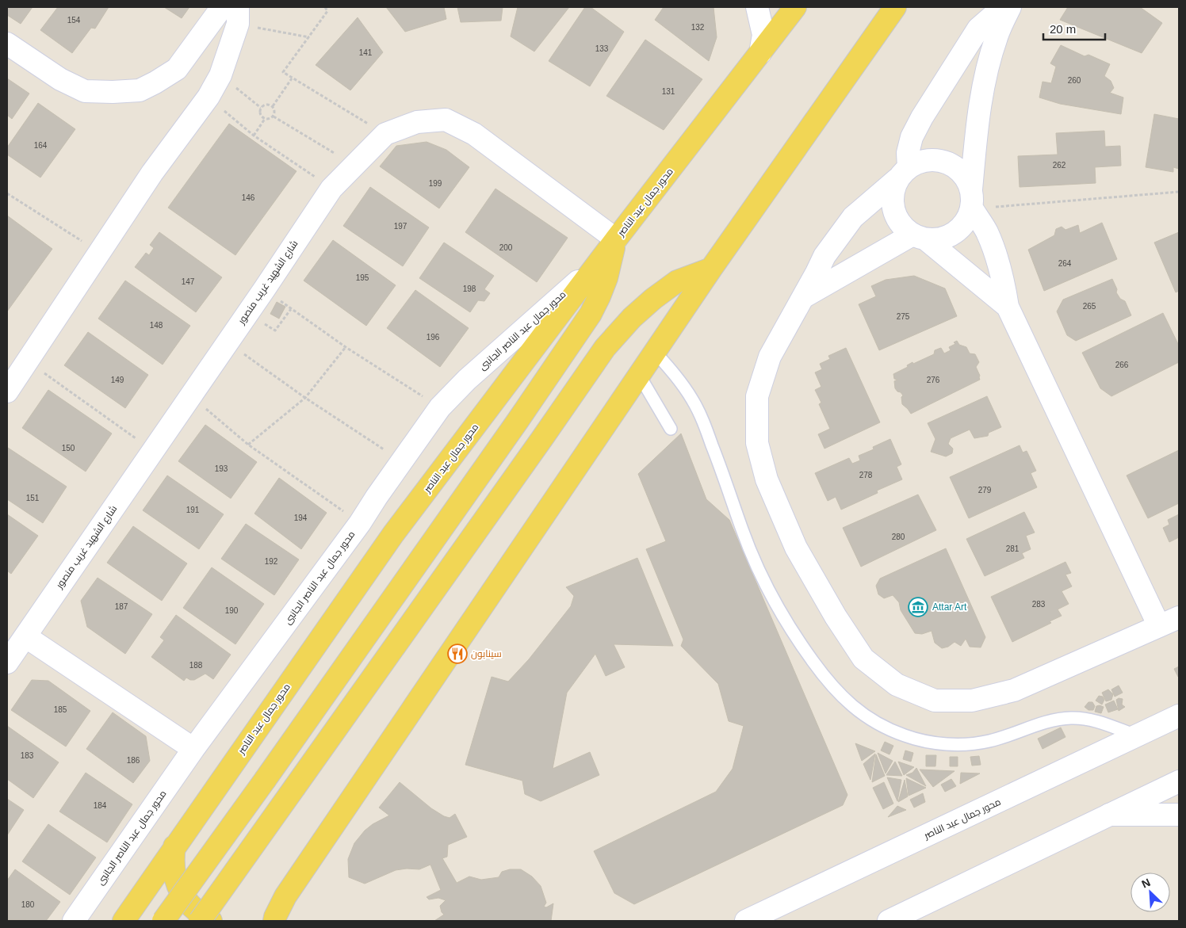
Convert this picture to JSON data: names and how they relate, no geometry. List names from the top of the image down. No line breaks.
{"streets":{"main road":["محور جمال عبد الناصر"],"street":["شارع الشهيد غريب منصور","محور جمال عبد الناصر الجانبى"]},"crossings":[["محور جمال عبد الناصر","شارع الشهيد غريب منصور"],["محور جمال عبد الناصر","محور جمال عبد الناصر الجانبى"]],"places":{"museum":["Attar Art"],"restaurant":["سينابون"]},"house_numbers":["154","132","133","141","260","131","164","262","199","146","197","200","264","195","147","198","265","275","148","196","266","149","276","150","193","278","279","151","191","194","280","281","192","283","187","190","188","185","183","186","184","180"],"scale_bar":"20 m","north":"top left"}
